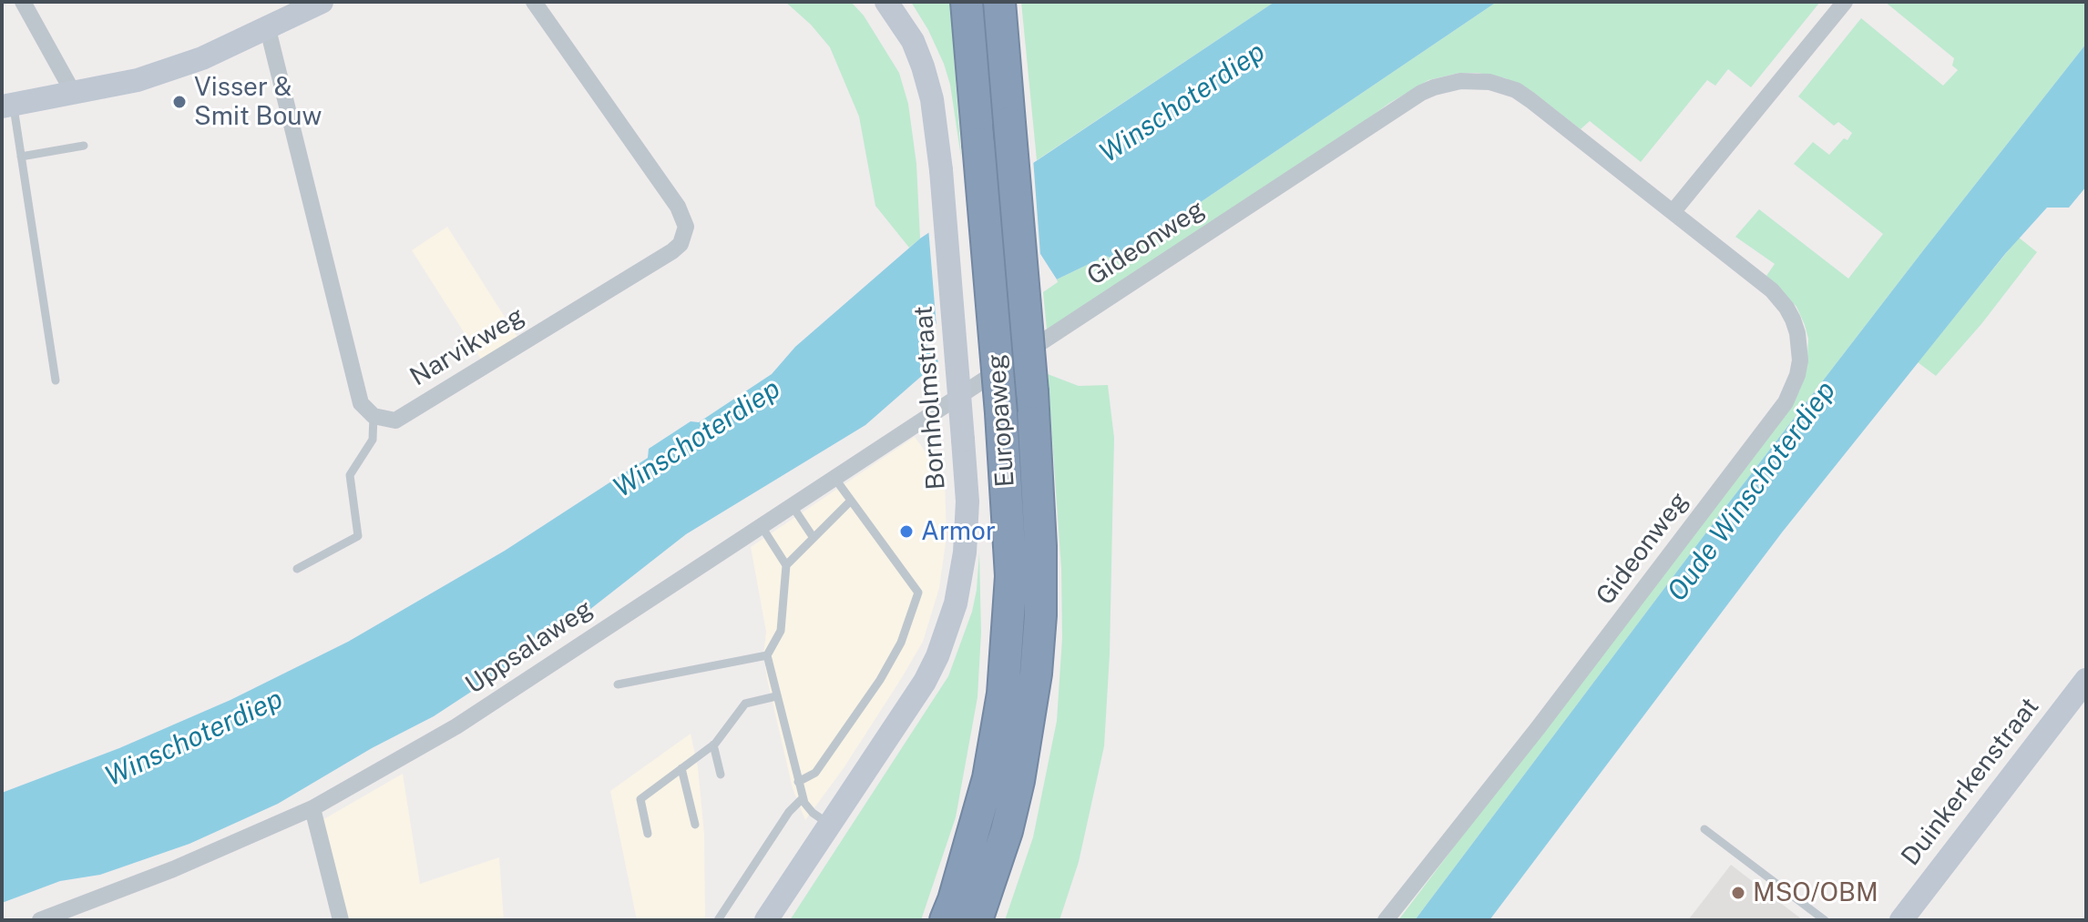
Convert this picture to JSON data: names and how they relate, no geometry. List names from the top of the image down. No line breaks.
{"streets":{"highway":["Europaweg"],"street":["Gideonweg","Narvikweg","Bornholmstraat","Uppsalaweg","Duinkerkenstraat"]},"crossings":[["Gideonweg","Uppsalaweg"]],"water":["Winschoterdiep","Oude Winschoterdiep"],"places":["Visser & Smit Bouw","Armor","MSO/OBM"]}
